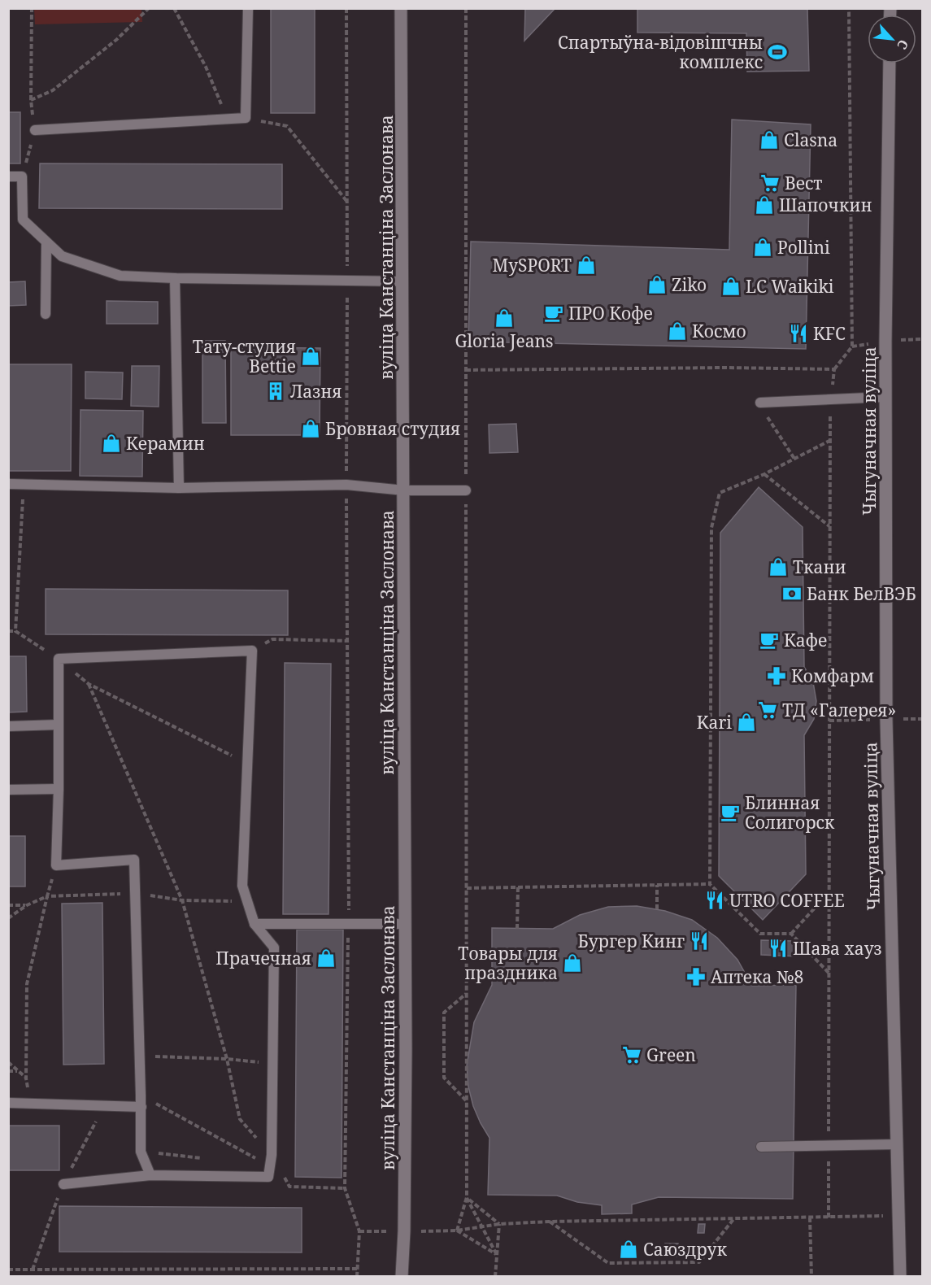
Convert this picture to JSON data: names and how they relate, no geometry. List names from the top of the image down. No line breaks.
{"streets":{"main road":["вуліца Канстанціна Заслонава","Чыгуначная вуліца"]},"places":{"sports":["Спартыўна-відовішчны комплекс"],"shop":["Clasna","Шапочкин","Pollini","MySPORT","Ziko","LC Waikiki","Gloria Jeans","Космо","Тату-студия Bettie","Бровная студия","Керамин","Ткани","Kari","Прачечная","Товары для праздника","Саюздрук"],"supermarket":["Вест","ТД «Галерея»","Green"],"cafe":["ПРО Кофе","Кафе","Блинная Солигорск"],"restaurant":["KFC","UTRO COFFEE","Бургер Кинг","Шава хауз"],"building":["Лазня"],"bank":["Банк БелВЭБ"],"pharmacy":["Комфарм","Аптека №8"]},"north":"bottom right"}
